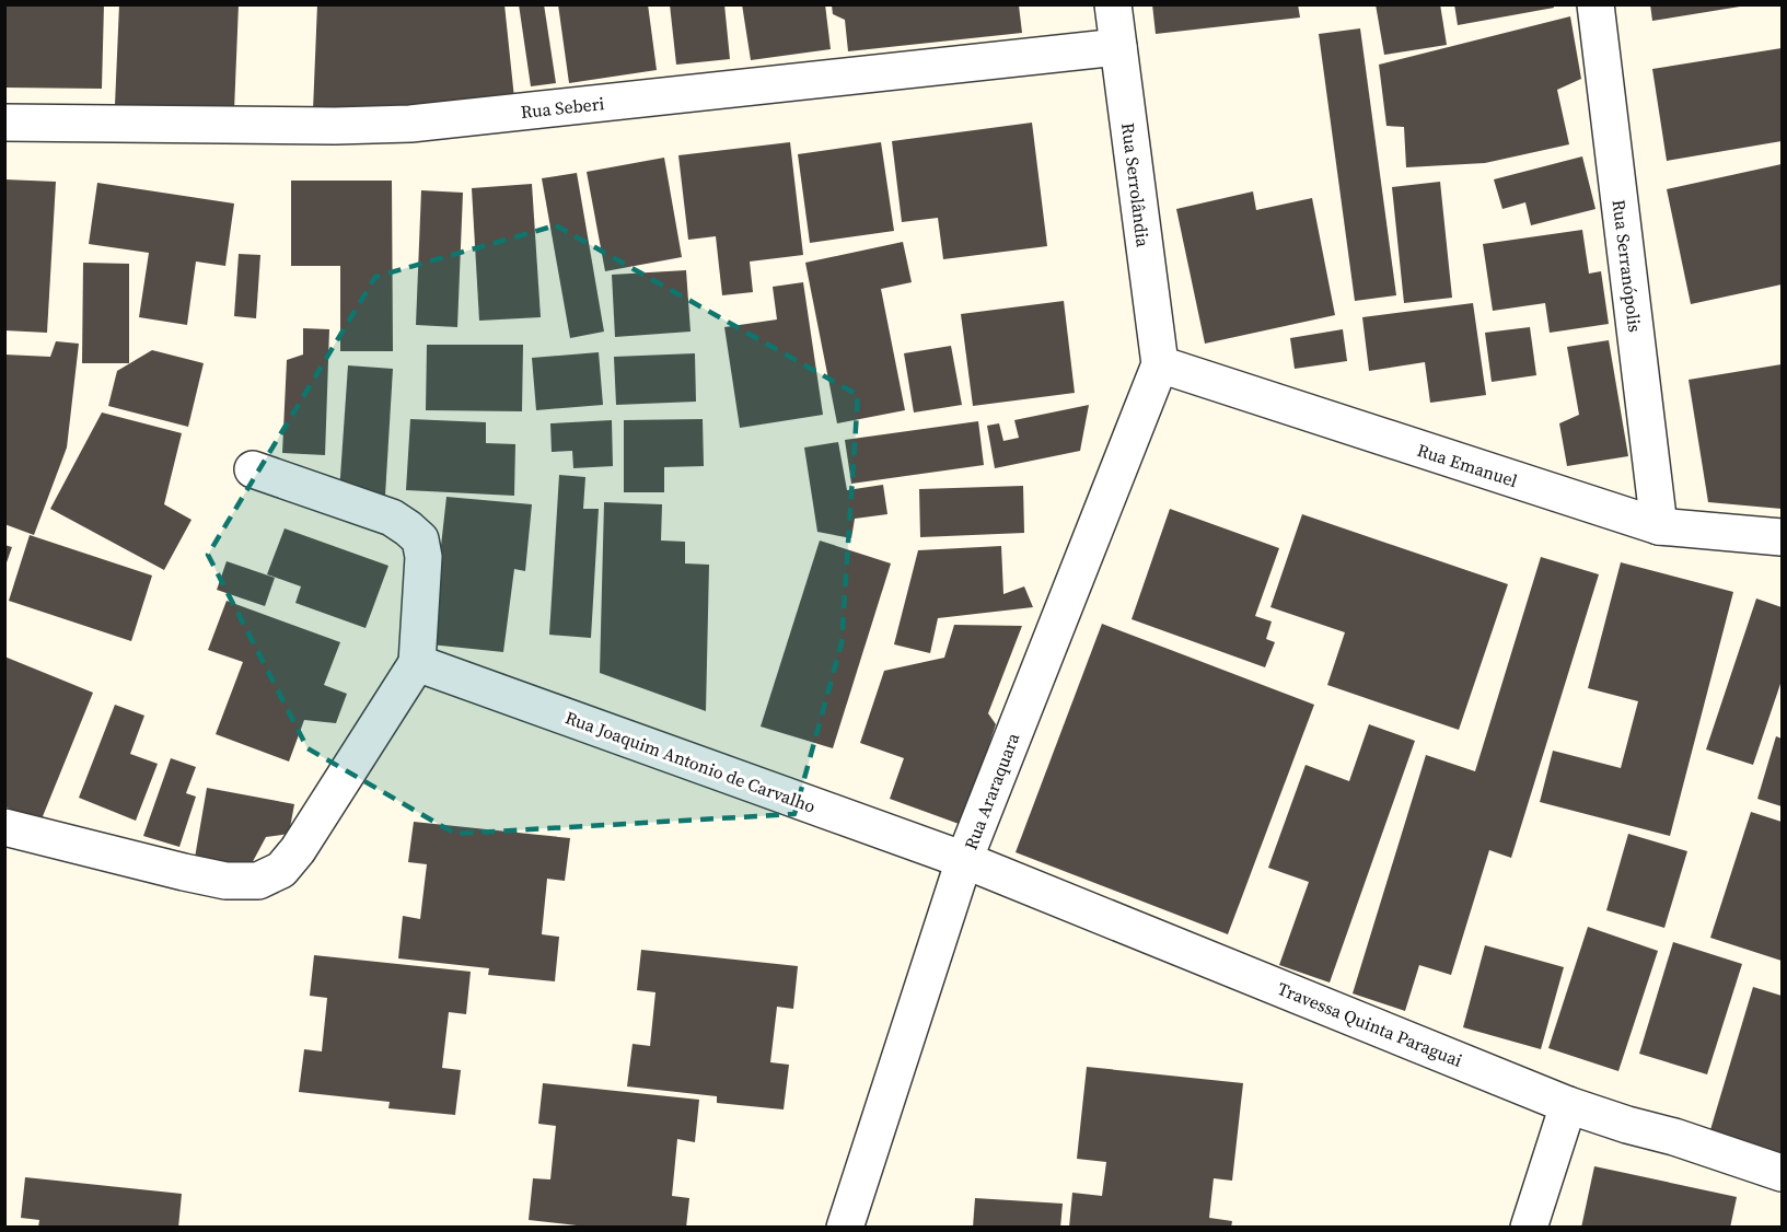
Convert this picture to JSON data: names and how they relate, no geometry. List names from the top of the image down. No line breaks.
{"streets":{"street":["Rua Seberi","Rua Serrolândia","Rua Serranópolis","Rua Emanuel","Rua Joaquim Antonio de Carvalho","Rua Araraquara","Travessa Quinta Paraguai"]},"crossings":[["Rua Seberi","Rua Serrolândia"],["Rua Serrolândia","Rua Emanuel"],["Rua Serrolândia","Rua Araraquara"],["Rua Serranópolis","Rua Emanuel"],["Rua Emanuel","Rua Araraquara"],["Rua Joaquim Antonio de Carvalho","Rua Araraquara"],["Rua Joaquim Antonio de Carvalho","Travessa Quinta Paraguai"],["Rua Araraquara","Travessa Quinta Paraguai"]]}
